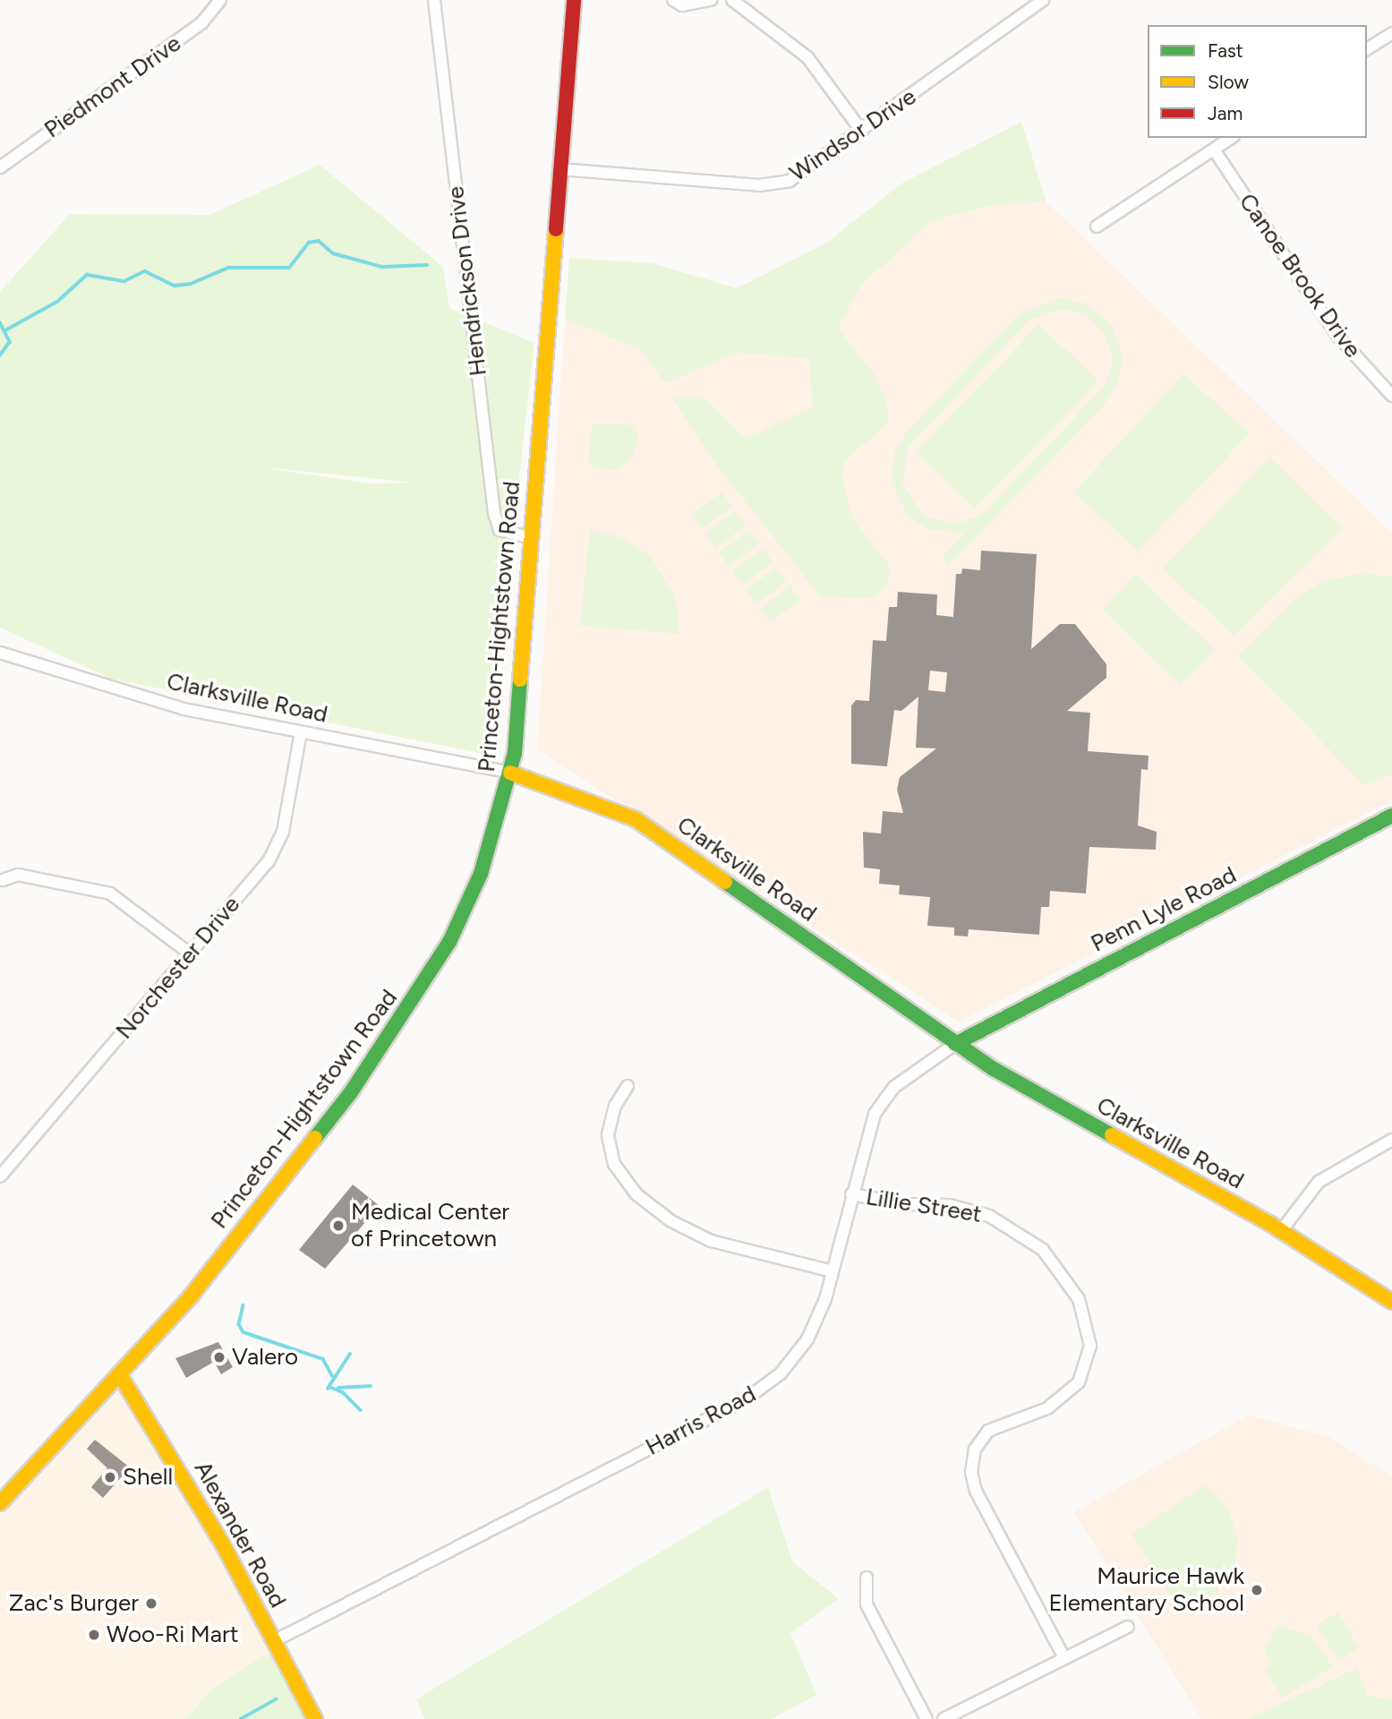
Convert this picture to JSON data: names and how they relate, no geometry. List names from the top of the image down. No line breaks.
{"streets":{"street":["Piedmont Drive","Windsor Drive","Canoe Brook Drive","Hendrickson Drive","Princeton-Hightstown Road","Clarksville Road","Penn Lyle Road","Norchester Drive","Lillie Street","Harris Road","Alexander Road"]},"crossings":[["Windsor Drive","Princeton-Hightstown Road"],["Hendrickson Drive","Princeton-Hightstown Road"],["Princeton-Hightstown Road","Clarksville Road"],["Princeton-Hightstown Road","Alexander Road"],["Clarksville Road","Penn Lyle Road"],["Clarksville Road","Norchester Drive"],["Clarksville Road","Harris Road"],["Penn Lyle Road","Harris Road"],["Lillie Street","Harris Road"],["Harris Road","Alexander Road"]],"places":["Medical Center of Princetown","Valero","Shell","Maurice Hawk Elementary School","Zac's Burger","Woo-Ri Mart"],"legend":["Fast","Slow","Jam"]}
